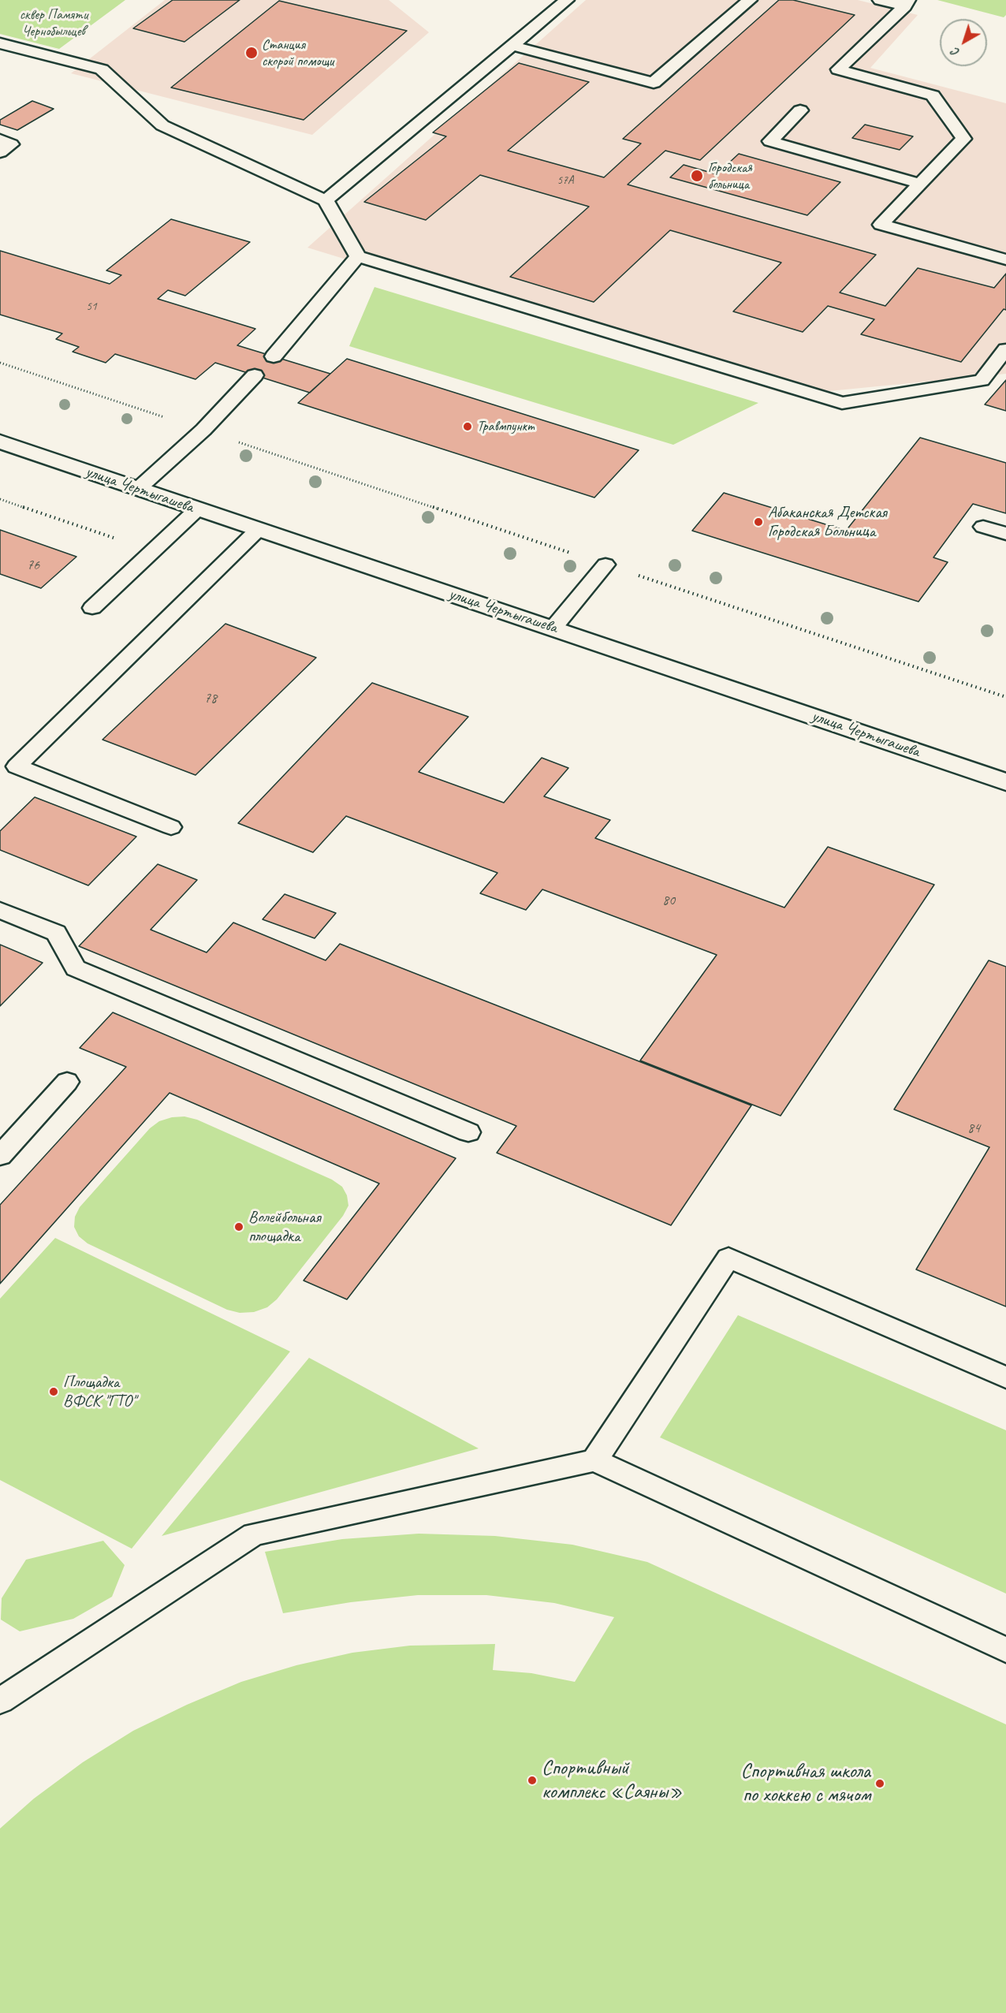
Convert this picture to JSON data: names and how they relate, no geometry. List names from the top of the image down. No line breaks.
{"streets":{"street":["улица Чертыгашева"]},"parks":["сквер Памяти Чернобыльцев"],"places":["Станция скорой помощи","Городская больница","Травмпункт","Абаканская Детская Городская Больница","Волейбольная площадка","Площадка ВФСК \"ГТО\"","Спортивный комплекс «Саяны»","Спортивная школа по хоккею с мячом"],"house_numbers":["57А","51","76","78","80","84"],"north":"bottom left"}
